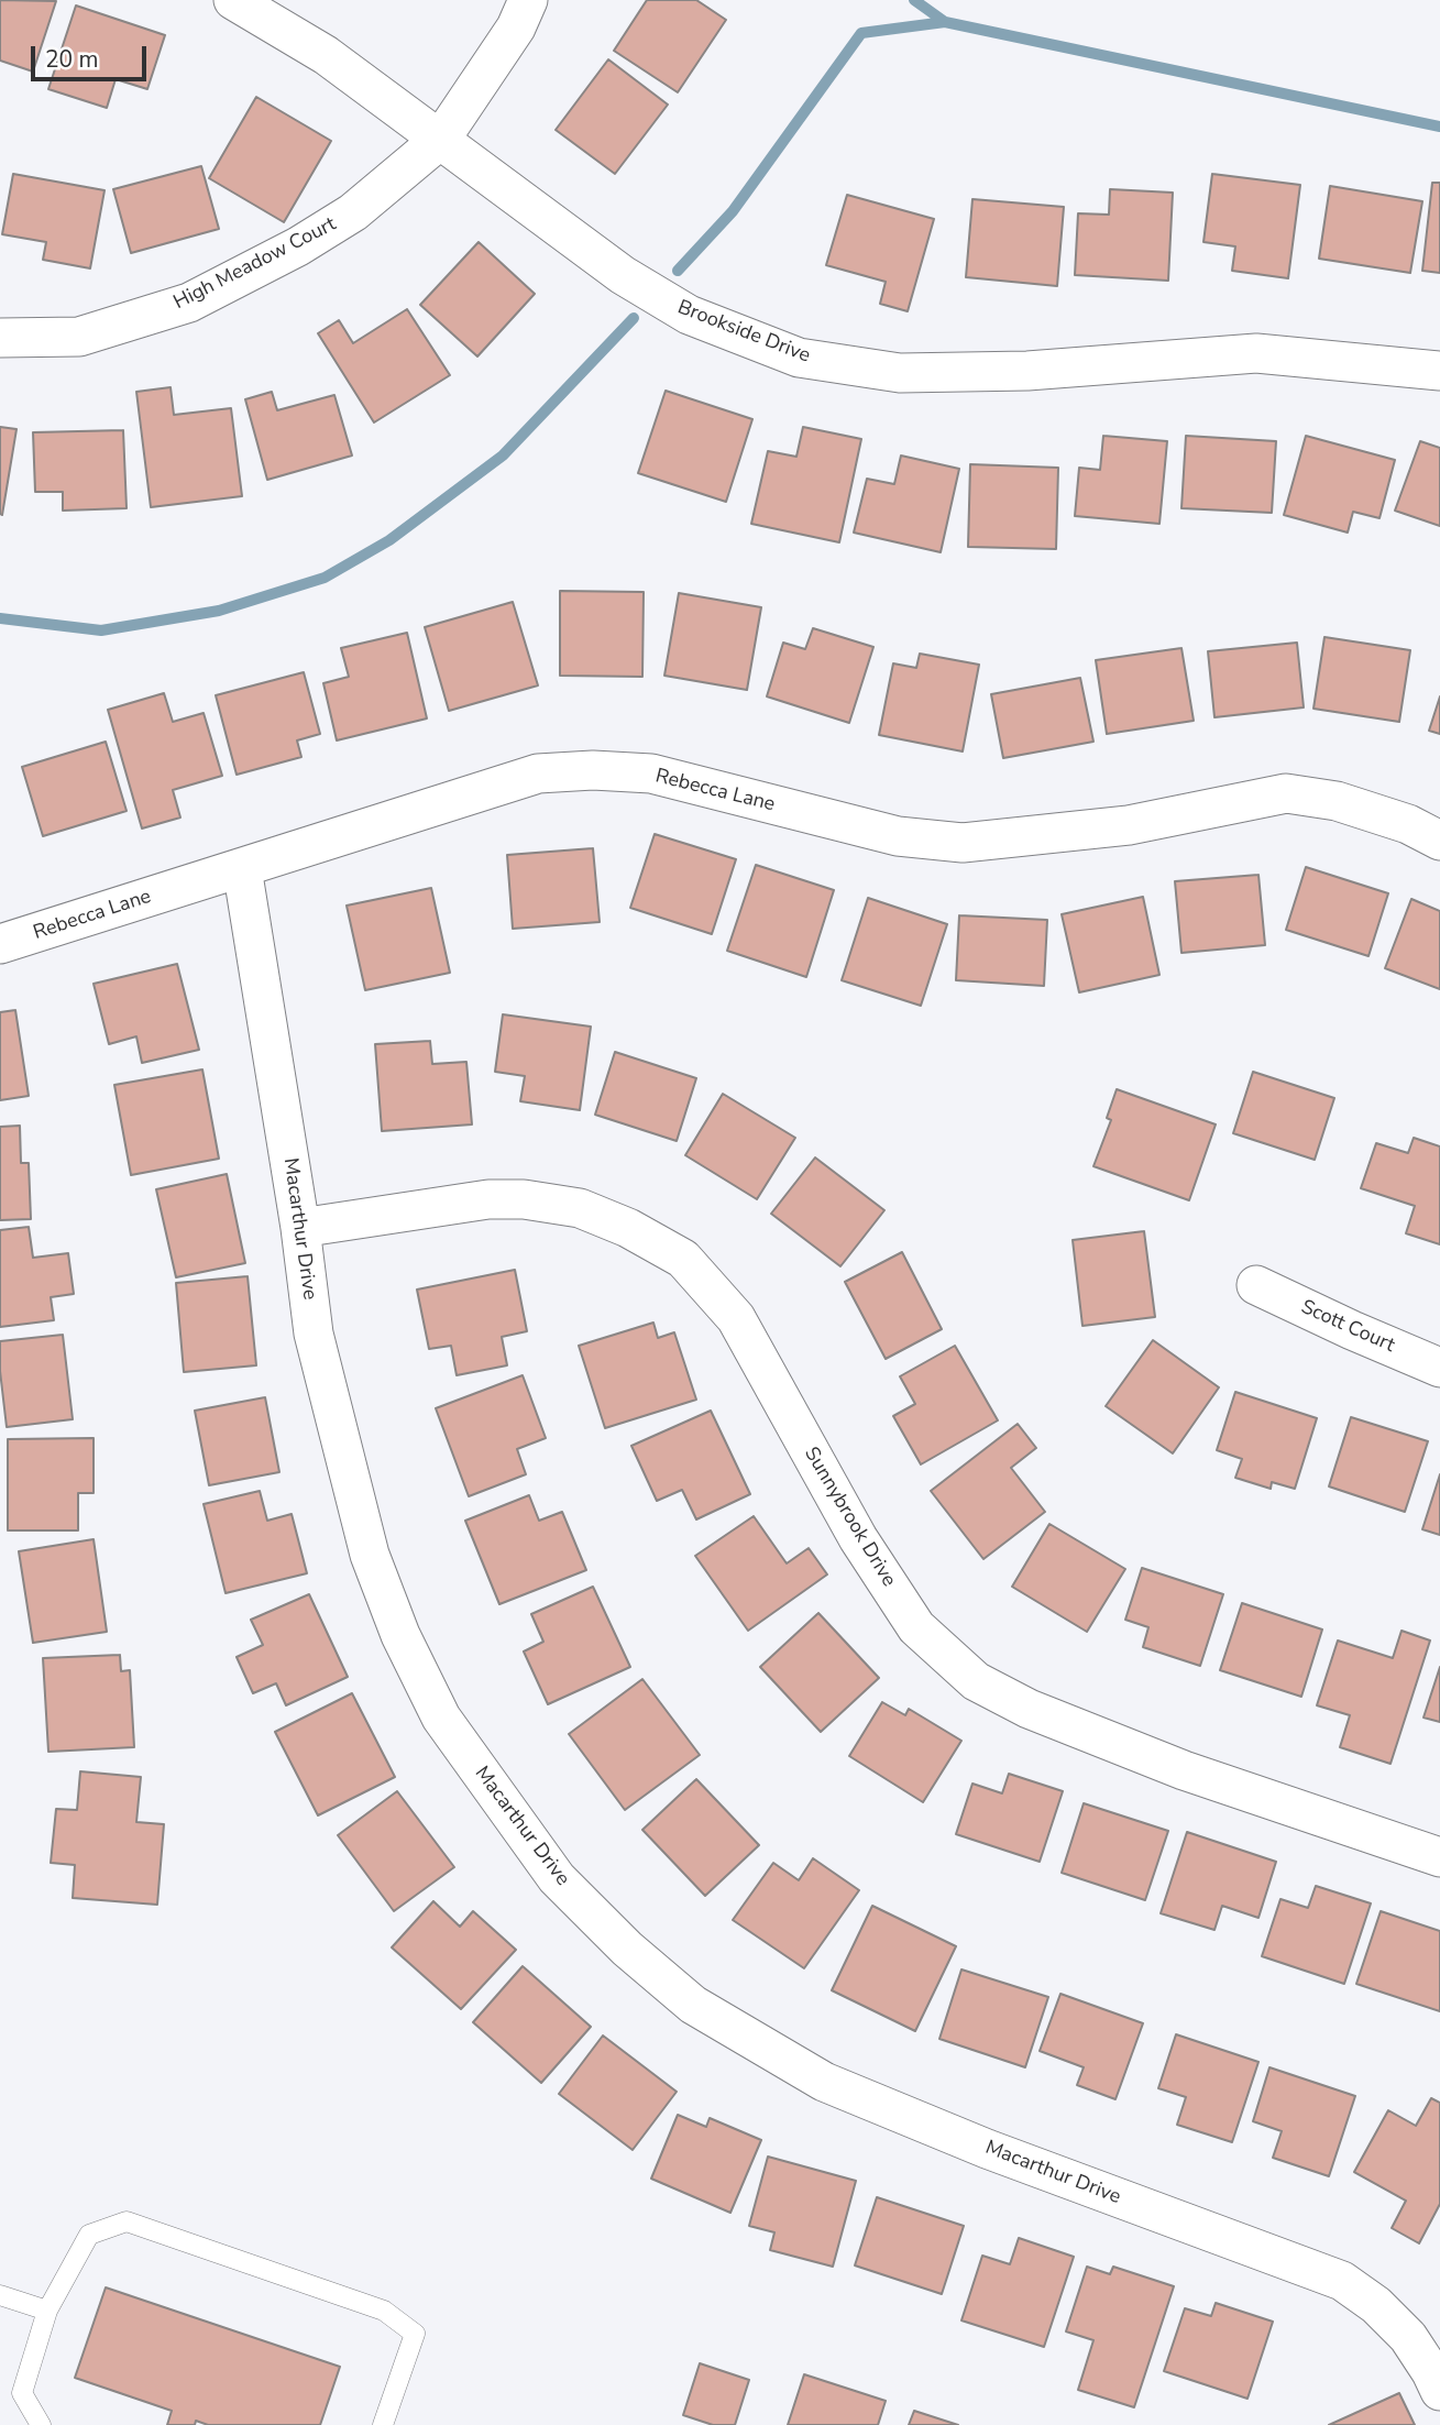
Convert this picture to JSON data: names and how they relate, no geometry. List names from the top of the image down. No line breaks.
{"streets":{"street":["High Meadow Court","Brookside Drive","Rebecca Lane","Macarthur Drive","Scott Court","Sunnybrook Drive"]},"crossings":[["High Meadow Court","Brookside Drive"],["Rebecca Lane","Macarthur Drive"],["Macarthur Drive","Sunnybrook Drive"]],"scale_bar":"20 m"}
